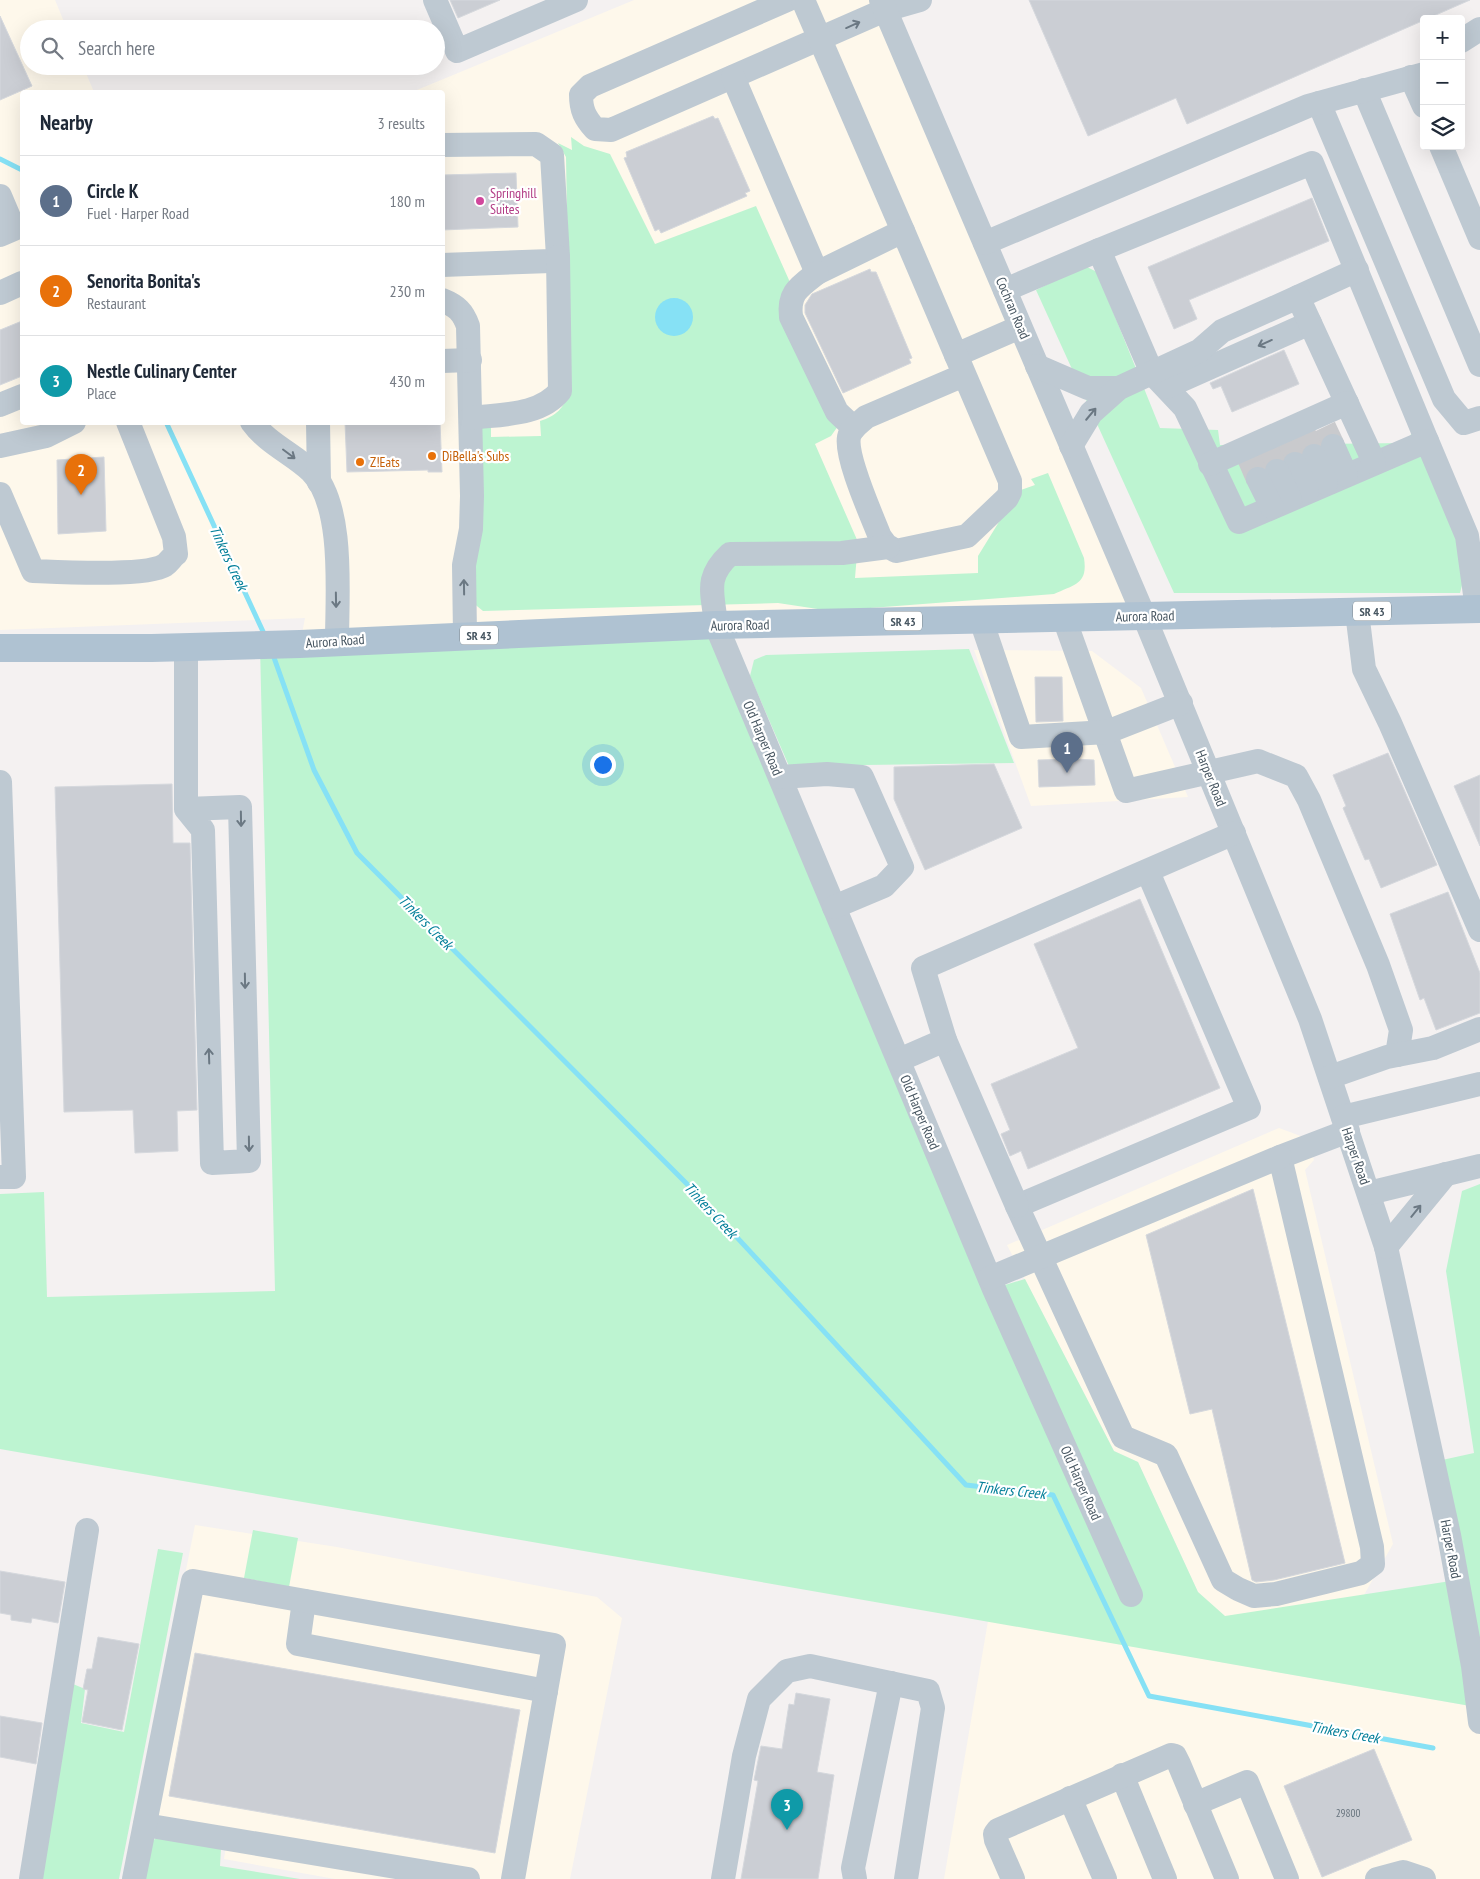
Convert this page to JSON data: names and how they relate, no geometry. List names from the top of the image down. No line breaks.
{"streets":{"main road":["SR 43","Aurora Road"],"street":["Cochran Road","Old Harper Road","Harper Road"]},"crossings":[["Cochran Road","Aurora Road"],["Cochran Road","Harper Road"],["Aurora Road","Old Harper Road"],["Aurora Road","Harper Road"]],"water":["Tinkers Creek"],"places":["Springhill Suites","DiBella's Subs","Z!Eats"],"house_numbers":["29800"],"page":{"map_buttons":["+","−"],"search":"Search here","heading":["Nearby","3 results"],"list":[{"mark":"1","name":"Circle K","note":"Fuel · Harper Road","value":"180 m"},{"mark":"2","name":"Senorita Bonita's","note":"Restaurant","value":"230 m"},{"mark":"3","name":"Nestle Culinary Center","note":"Place","value":"430 m"}],"pins":["2","1","3"]}}
